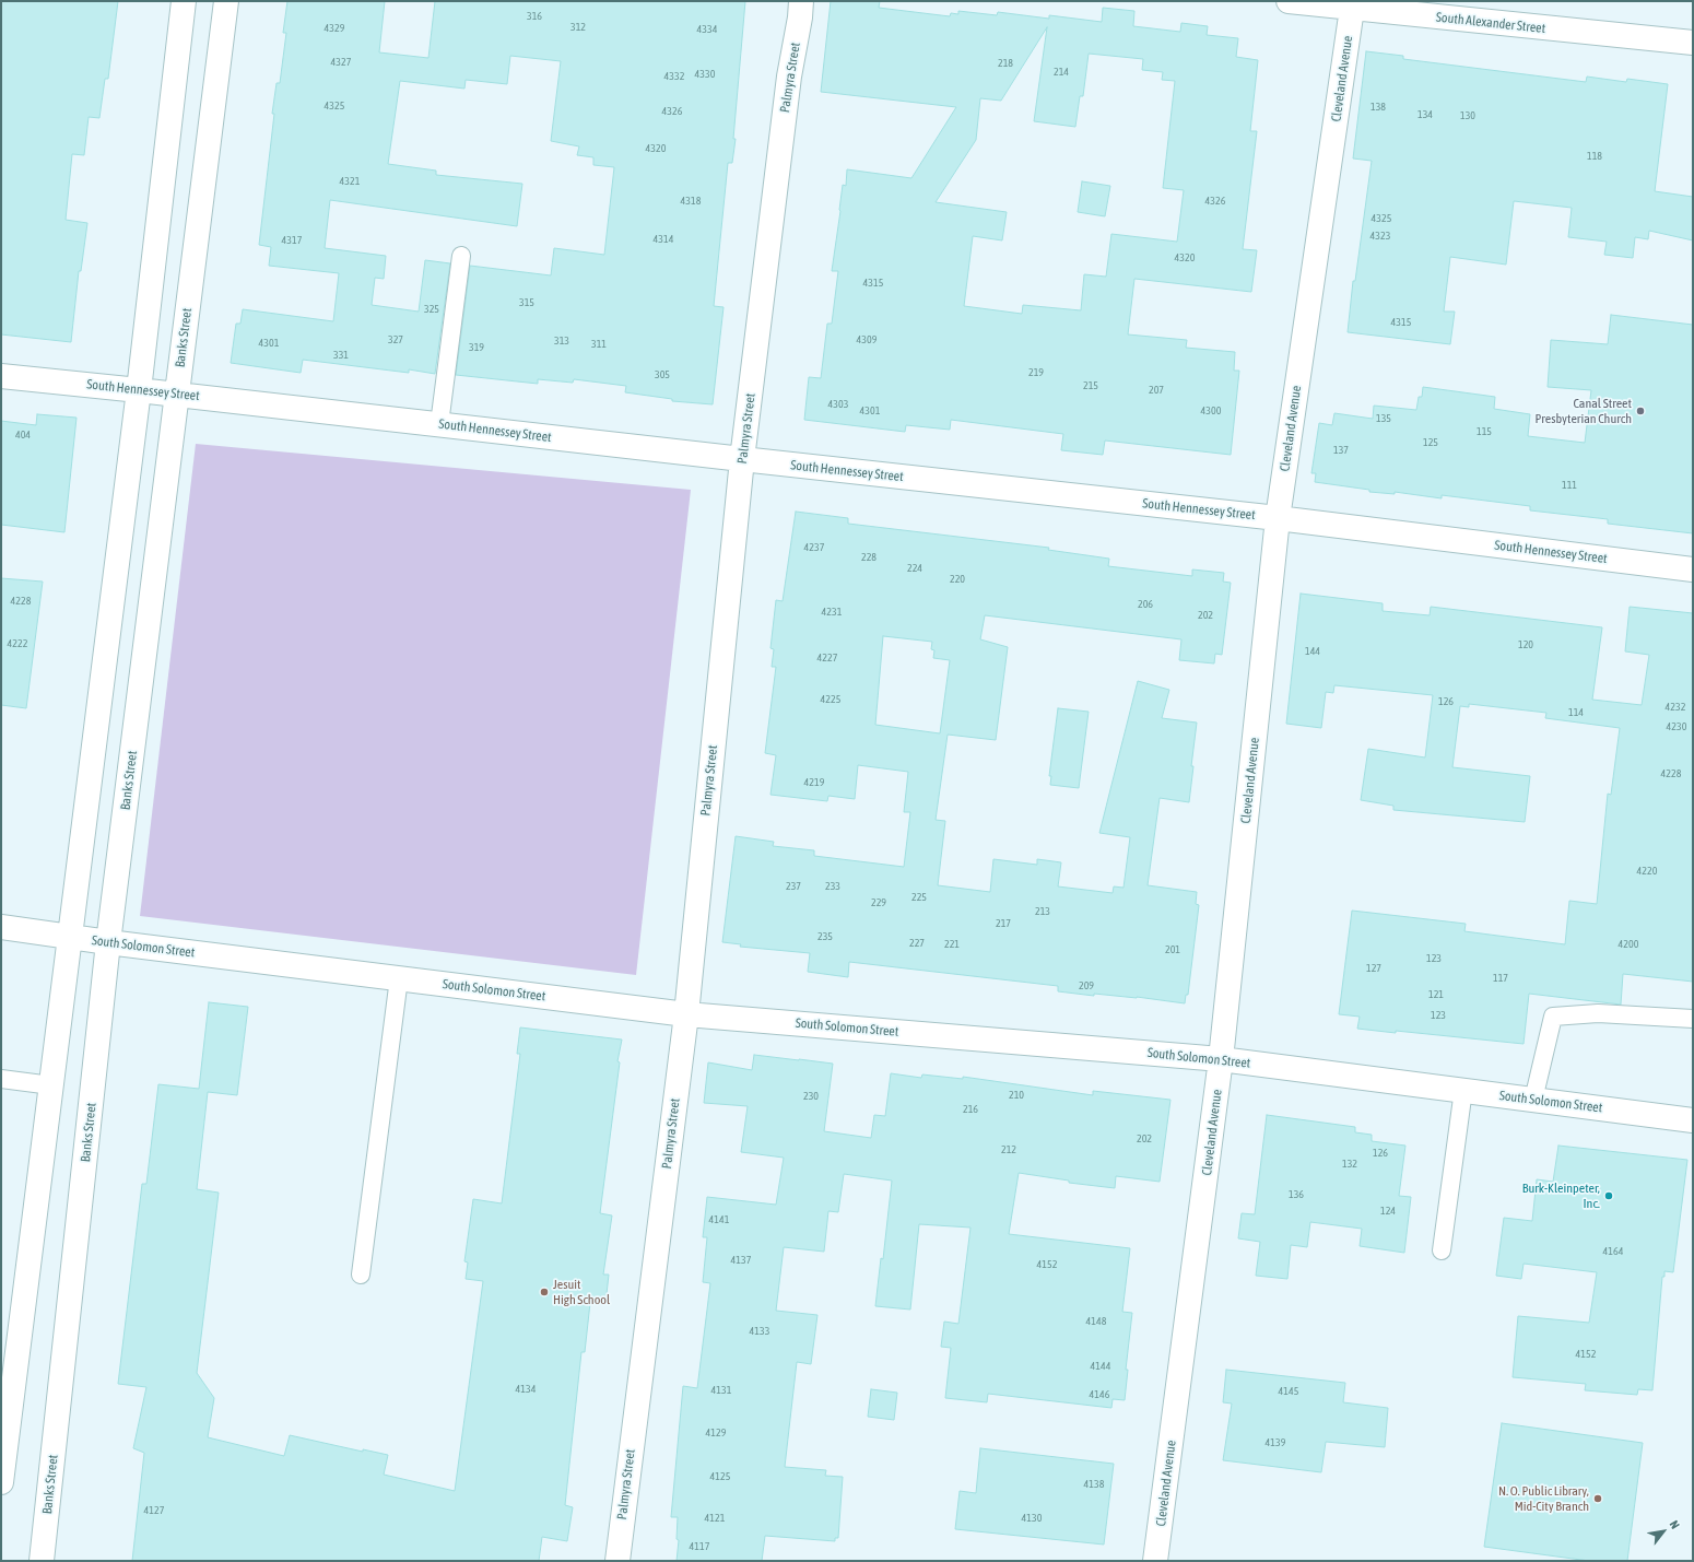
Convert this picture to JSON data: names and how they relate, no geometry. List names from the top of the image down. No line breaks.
{"streets":{"street":["South Alexander Street","Palmyra Street","Cleveland Avenue","Banks Street","South Hennessey Street","South Solomon Street"]},"crossings":[["South Alexander Street","Cleveland Avenue"],["Palmyra Street","South Hennessey Street"],["Palmyra Street","South Solomon Street"],["Cleveland Avenue","South Hennessey Street"],["Cleveland Avenue","South Solomon Street"],["Banks Street","South Hennessey Street"],["Banks Street","South Solomon Street"]],"places":["Canal Street Presbyterian Church","Burk-Kleinpeter, Inc.","Jesuit High School","N. O. Public Library, Mid-City Branch"],"house_numbers":["316","312","4329","4334","4327","218","214","4330","4332","4325","138","4326","134","130","4320","118","4321","4318","4326","4325","4323","4314","4317","4320","4315","315","325","4315","327","4309","313","4301","311","319","331","219","305","215","207","4303","4301","4300","135","115","404","125","137","111","4237","228","224","220","4228","206","4231","202","4222","120","144","4227","4225","126","4232","114","4230","4228","4219","4220","237","233","225","229","213","217","235","227","221","4200","201","123","127","117","209","121","123","210","230","216","202","212","126","132","136","124","4141","4164","4137","4152","4148","4133","4152","4144","4134","4131","4145","4146","4129","4139","4125","4138","4127","4121","4130","4117"],"north":"top right"}
